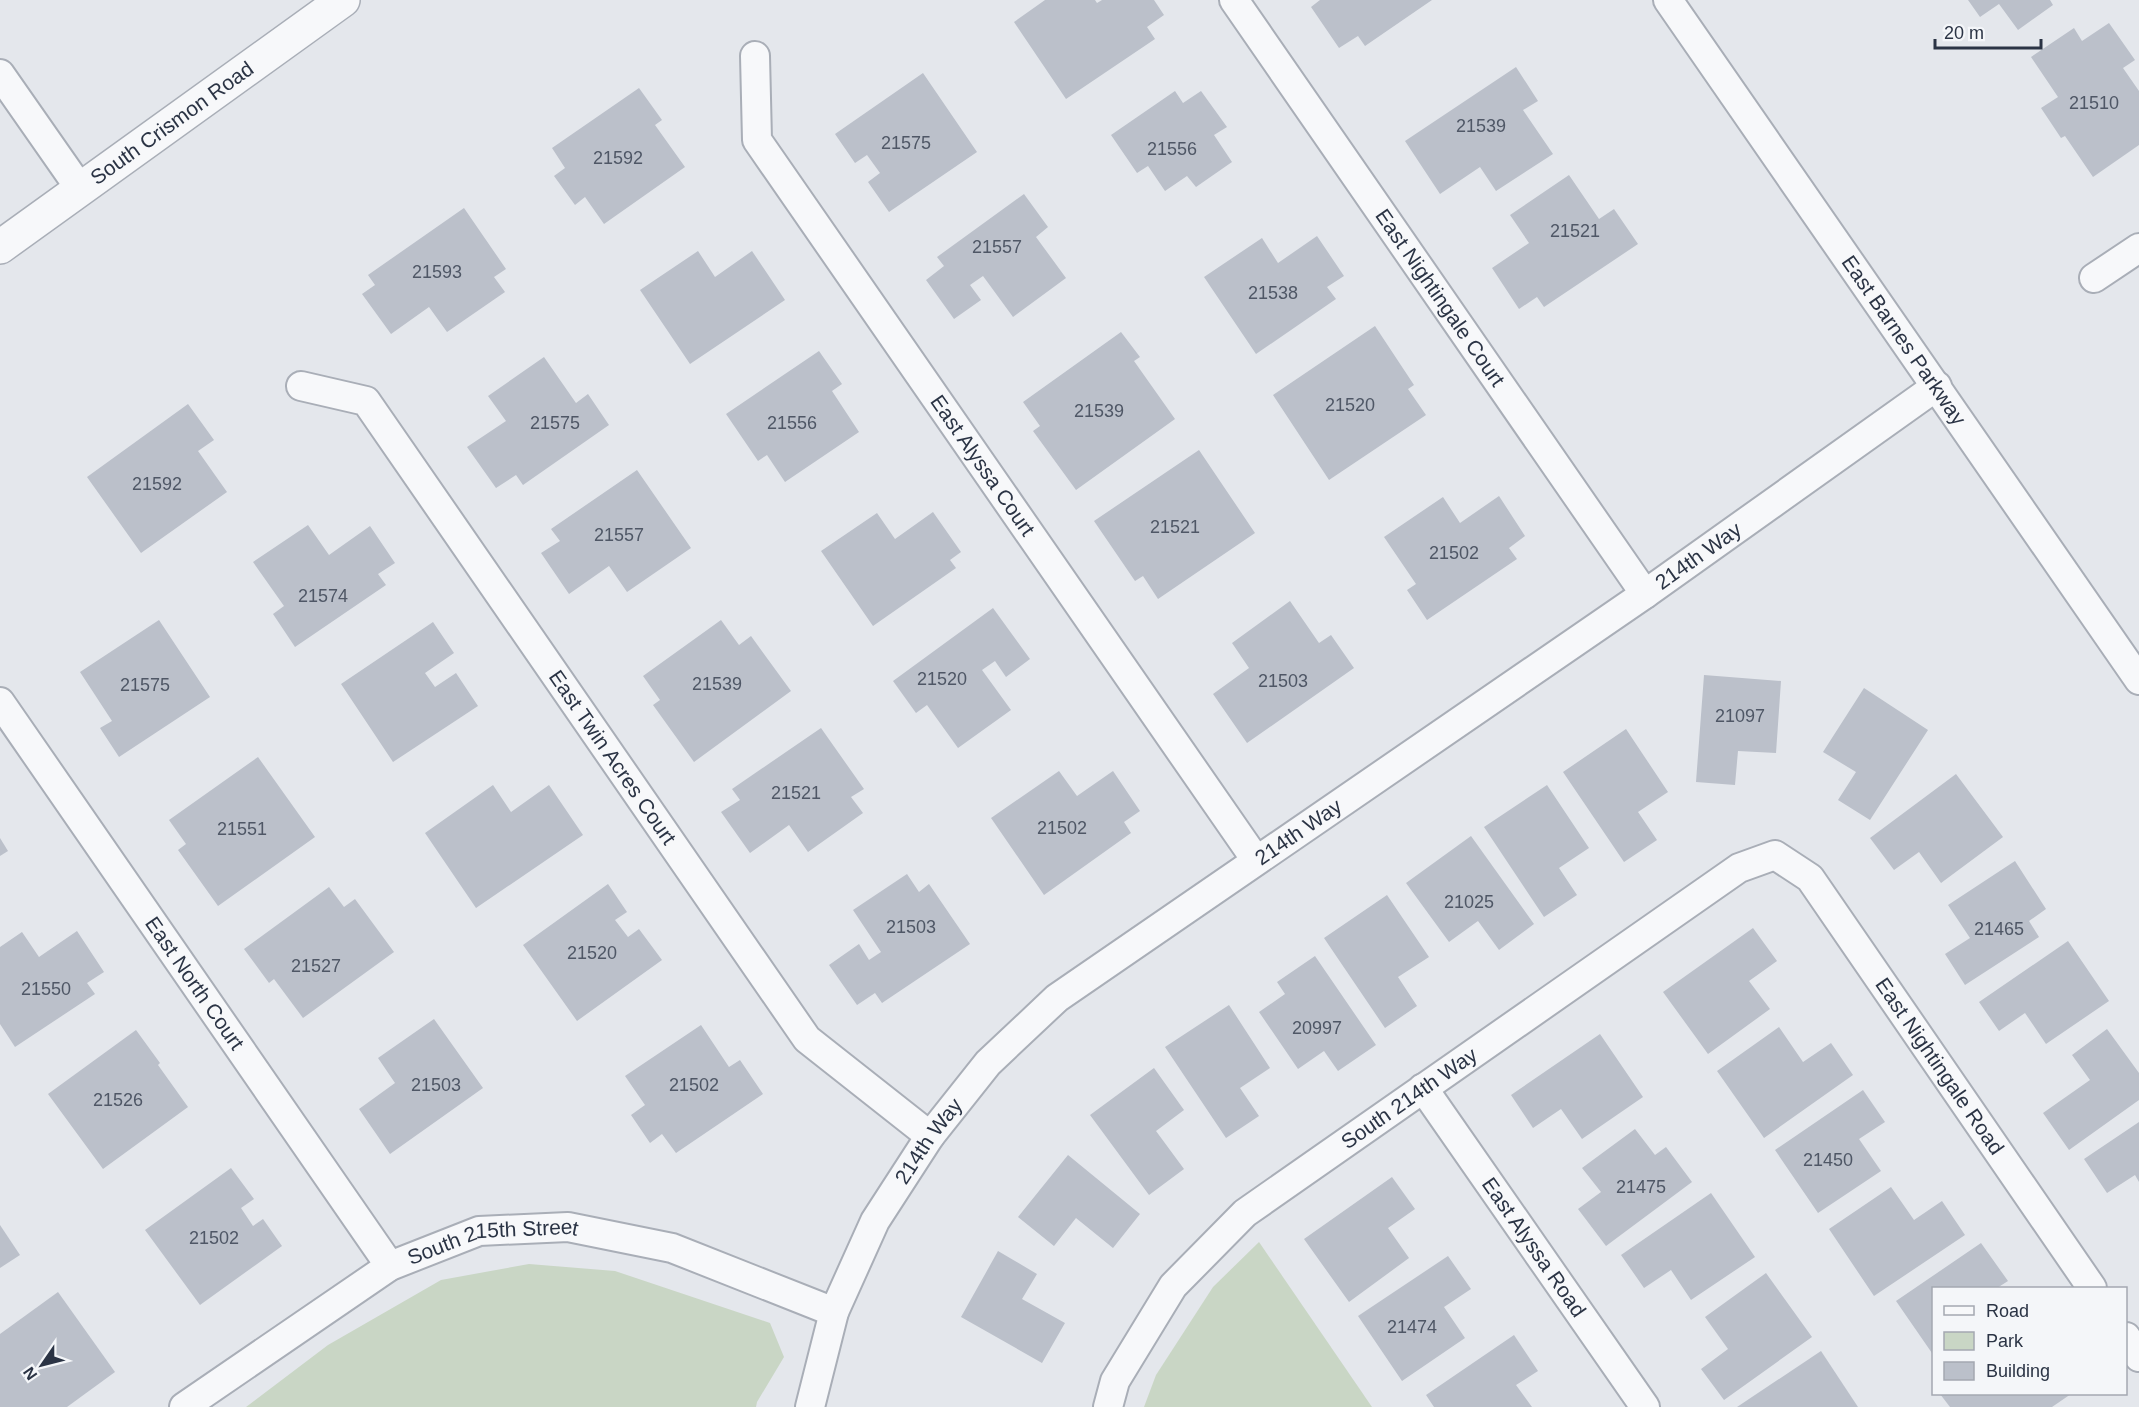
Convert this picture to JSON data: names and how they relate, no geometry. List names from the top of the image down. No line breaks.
{"streets":{"street":["South Crismon Road","East Nightingale Court","East Barnes Parkway","East Alyssa Court","214th Way","East Twin Acres Court","East North Court","East Nightingale Road","South 214th Way","South 215th Street","East Alyssa Road"]},"crossings":[["East Nightingale Court","214th Way"],["East Barnes Parkway","214th Way"],["East Alyssa Court","214th Way"],["214th Way","East Twin Acres Court"],["214th Way","South 215th Street"],["East North Court","South 215th Street"],["East Nightingale Road","South 214th Way"],["South 214th Way","East Alyssa Road"]],"house_numbers":["21510","21539","21575","21556","21592","21521","21557","21593","21538","21520","21539","21575","21556","21592","21521","21557","21502","21574","21520","21503","21539","21575","21097","21521","21502","21551","21025","21503","21465","21520","21527","21550","20997","21503","21502","21526","21450","21475","21502","21474"],"legend":["Road","Park","Building"],"scale_bar":"20 m","north":"bottom left"}
